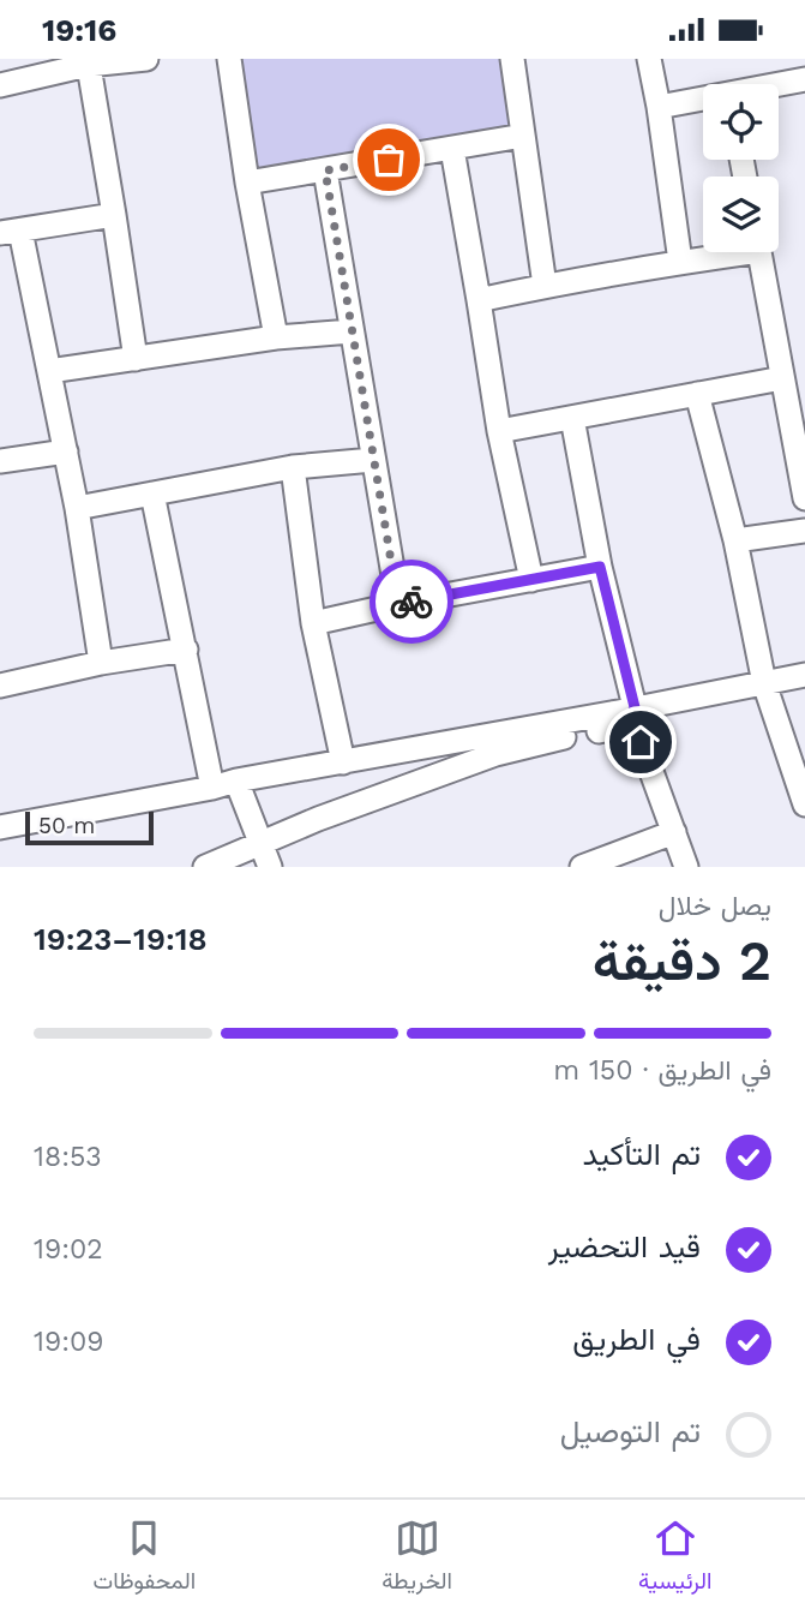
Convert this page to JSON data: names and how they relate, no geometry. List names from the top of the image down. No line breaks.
{"scale_bar":"50 m","page":{"status":"19:16","scale":"50 m","heading":["2 دقيقة","يصل خلال","19:18–19:23"],"bar":"في الطريق · 150 m","list":[["تم التأكيد","18:53"],["قيد التحضير","19:02"],["في الطريق","19:09"],"تم التوصيل"],"tabs":["الرئيسية","الخريطة","المحفوظات"]}}
